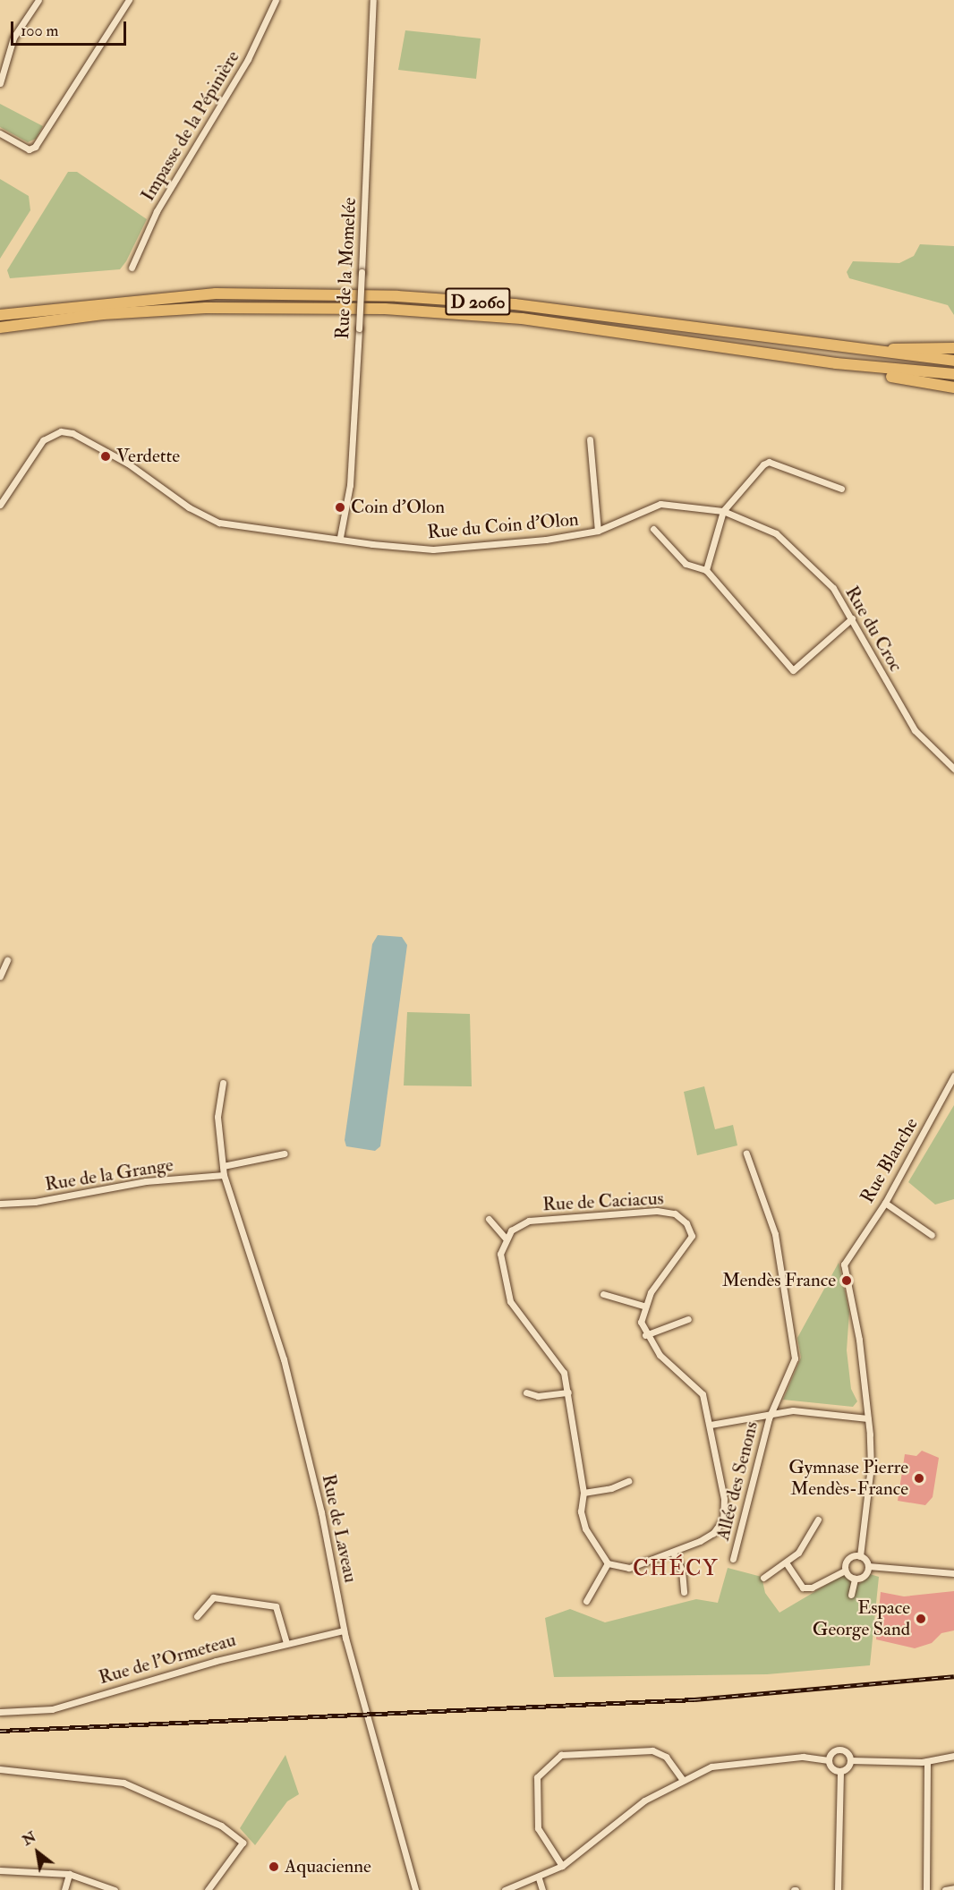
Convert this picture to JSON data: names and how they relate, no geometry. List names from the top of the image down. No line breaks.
{"streets":{"highway":["D 2060"],"street":["Impasse de la Pépinière","Rue de la Momelée","Rue du Coin d'Olon","Rue du Croc","Rue Blanche","Rue de la Grange","Rue de Caciacus","Allée des Senons","Rue de Laveau","Rue de l'Ormeteau"]},"crossings":[["Rue de la Momelée","Rue du Coin d'Olon"],["Rue du Coin d'Olon","Rue du Croc"],["Rue Blanche","Allée des Senons"],["Rue de la Grange","Rue de Laveau"],["Rue de Laveau","Rue de l'Ormeteau"]],"districts":["CHÉCY"],"places":["Verdette","Coin d'Olon","Mendès France","Gymnase Pierre Mendès-France","Espace George Sand","Aquacienne"],"scale_bar":"100 m","north":"top left"}
